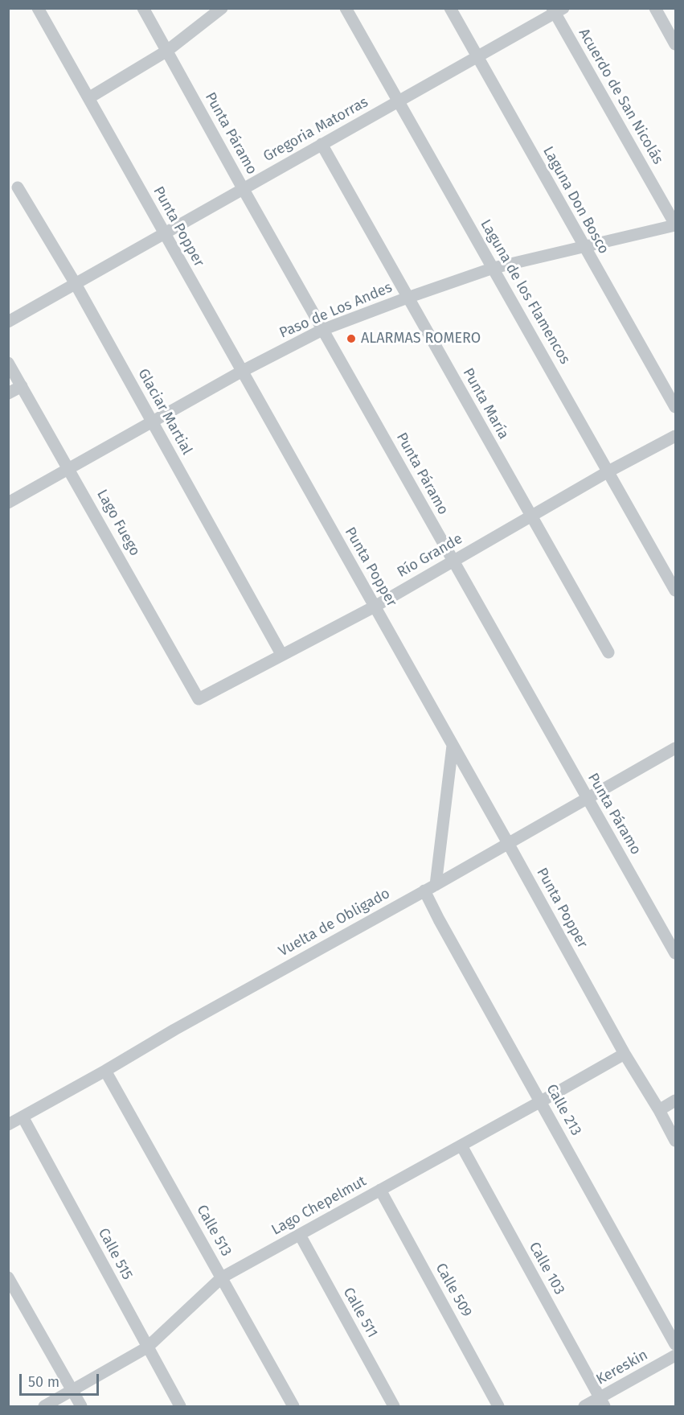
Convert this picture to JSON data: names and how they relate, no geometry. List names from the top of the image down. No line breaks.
{"streets":{"street":["Acuerdo de San Nicolás","Gregoria Matorras","Punta Páramo","Laguna Don Bosco","Punta Popper","Laguna de los Flamencos","Paso de Los Andes","Punta María","Glaciar Martial","Lago Fuego","Río Grande","Vuelta de Obligado","Calle 213","Lago Chepelmut","Calle 513","Calle 515","Calle 103","Calle 509","Calle 511","Kereskin"]},"crossings":[["Acuerdo de San Nicolás","Gregoria Matorras"],["Acuerdo de San Nicolás","Paso de Los Andes"],["Gregoria Matorras","Punta Páramo"],["Gregoria Matorras","Laguna Don Bosco"],["Gregoria Matorras","Punta Popper"],["Gregoria Matorras","Laguna de los Flamencos"],["Gregoria Matorras","Punta María"],["Gregoria Matorras","Glaciar Martial"],["Punta Páramo","Paso de Los Andes"],["Punta Páramo","Río Grande"],["Punta Páramo","Vuelta de Obligado"],["Laguna Don Bosco","Paso de Los Andes"],["Punta Popper","Paso de Los Andes"],["Punta Popper","Río Grande"],["Punta Popper","Vuelta de Obligado"],["Punta Popper","Lago Chepelmut"],["Laguna de los Flamencos","Paso de Los Andes"],["Laguna de los Flamencos","Río Grande"],["Paso de Los Andes","Punta María"],["Paso de Los Andes","Glaciar Martial"],["Paso de Los Andes","Lago Fuego"],["Punta María","Río Grande"],["Glaciar Martial","Río Grande"],["Lago Fuego","Río Grande"],["Vuelta de Obligado","Calle 213"],["Vuelta de Obligado","Calle 513"],["Vuelta de Obligado","Calle 515"],["Calle 213","Lago Chepelmut"],["Lago Chepelmut","Calle 513"],["Lago Chepelmut","Calle 515"],["Lago Chepelmut","Calle 103"],["Lago Chepelmut","Calle 509"],["Lago Chepelmut","Calle 511"],["Calle 103","Kereskin"]],"places":["ALARMAS ROMERO"],"scale_bar":"50 m"}
